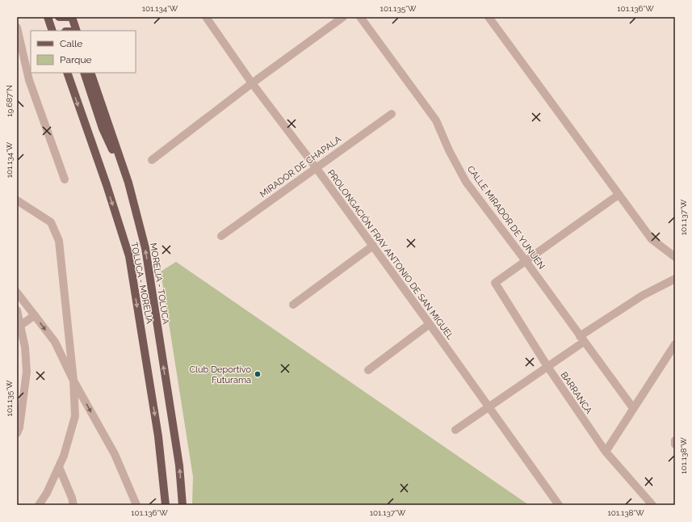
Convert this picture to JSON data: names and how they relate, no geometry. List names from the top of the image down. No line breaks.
{"streets":{"main road":["TOLUCA - MORELIA","MORELIA - TOLUCA"],"street":["MIRADOR DE CHAPALA","CALLE MIRADOR DE YUNUÉN","PROLONGACIÓN FRAY ANTONIO DE SAN MIGUEL","BARRANCA"]},"crossings":[["MIRADOR DE CHAPALA","PROLONGACIÓN FRAY ANTONIO DE SAN MIGUEL"],["CALLE MIRADOR DE YUNUÉN","BARRANCA"]],"one_way":["TOLUCA - MORELIA","MORELIA - TOLUCA"],"places":["Club Deportivo Futurama"],"legend":["Calle","Parque"],"coordinates":["101.134°W","101.135°W","101.136°W","19.687°N","101.137°W","101.138°W"]}
